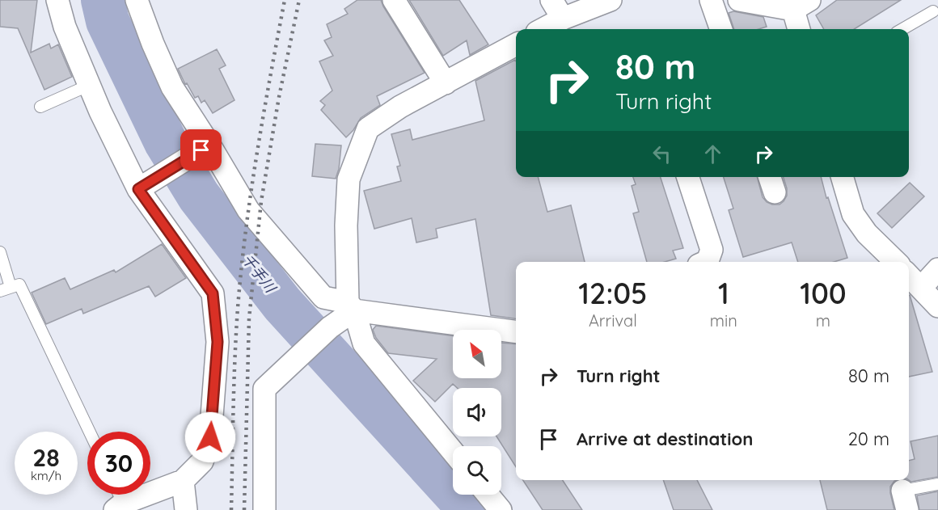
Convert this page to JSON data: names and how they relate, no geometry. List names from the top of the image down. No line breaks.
{"water":["千手川"],"north":"top left","page":{"turn":["80 m","Turn right"],"eta":["12:05","Arrival","1","min","100","m"],"list":[{"name":"Turn right","value":"80 m"},{"name":"Arrive at destination","value":"20 m"}],"speed":"28 km/h","limit":"30"}}
